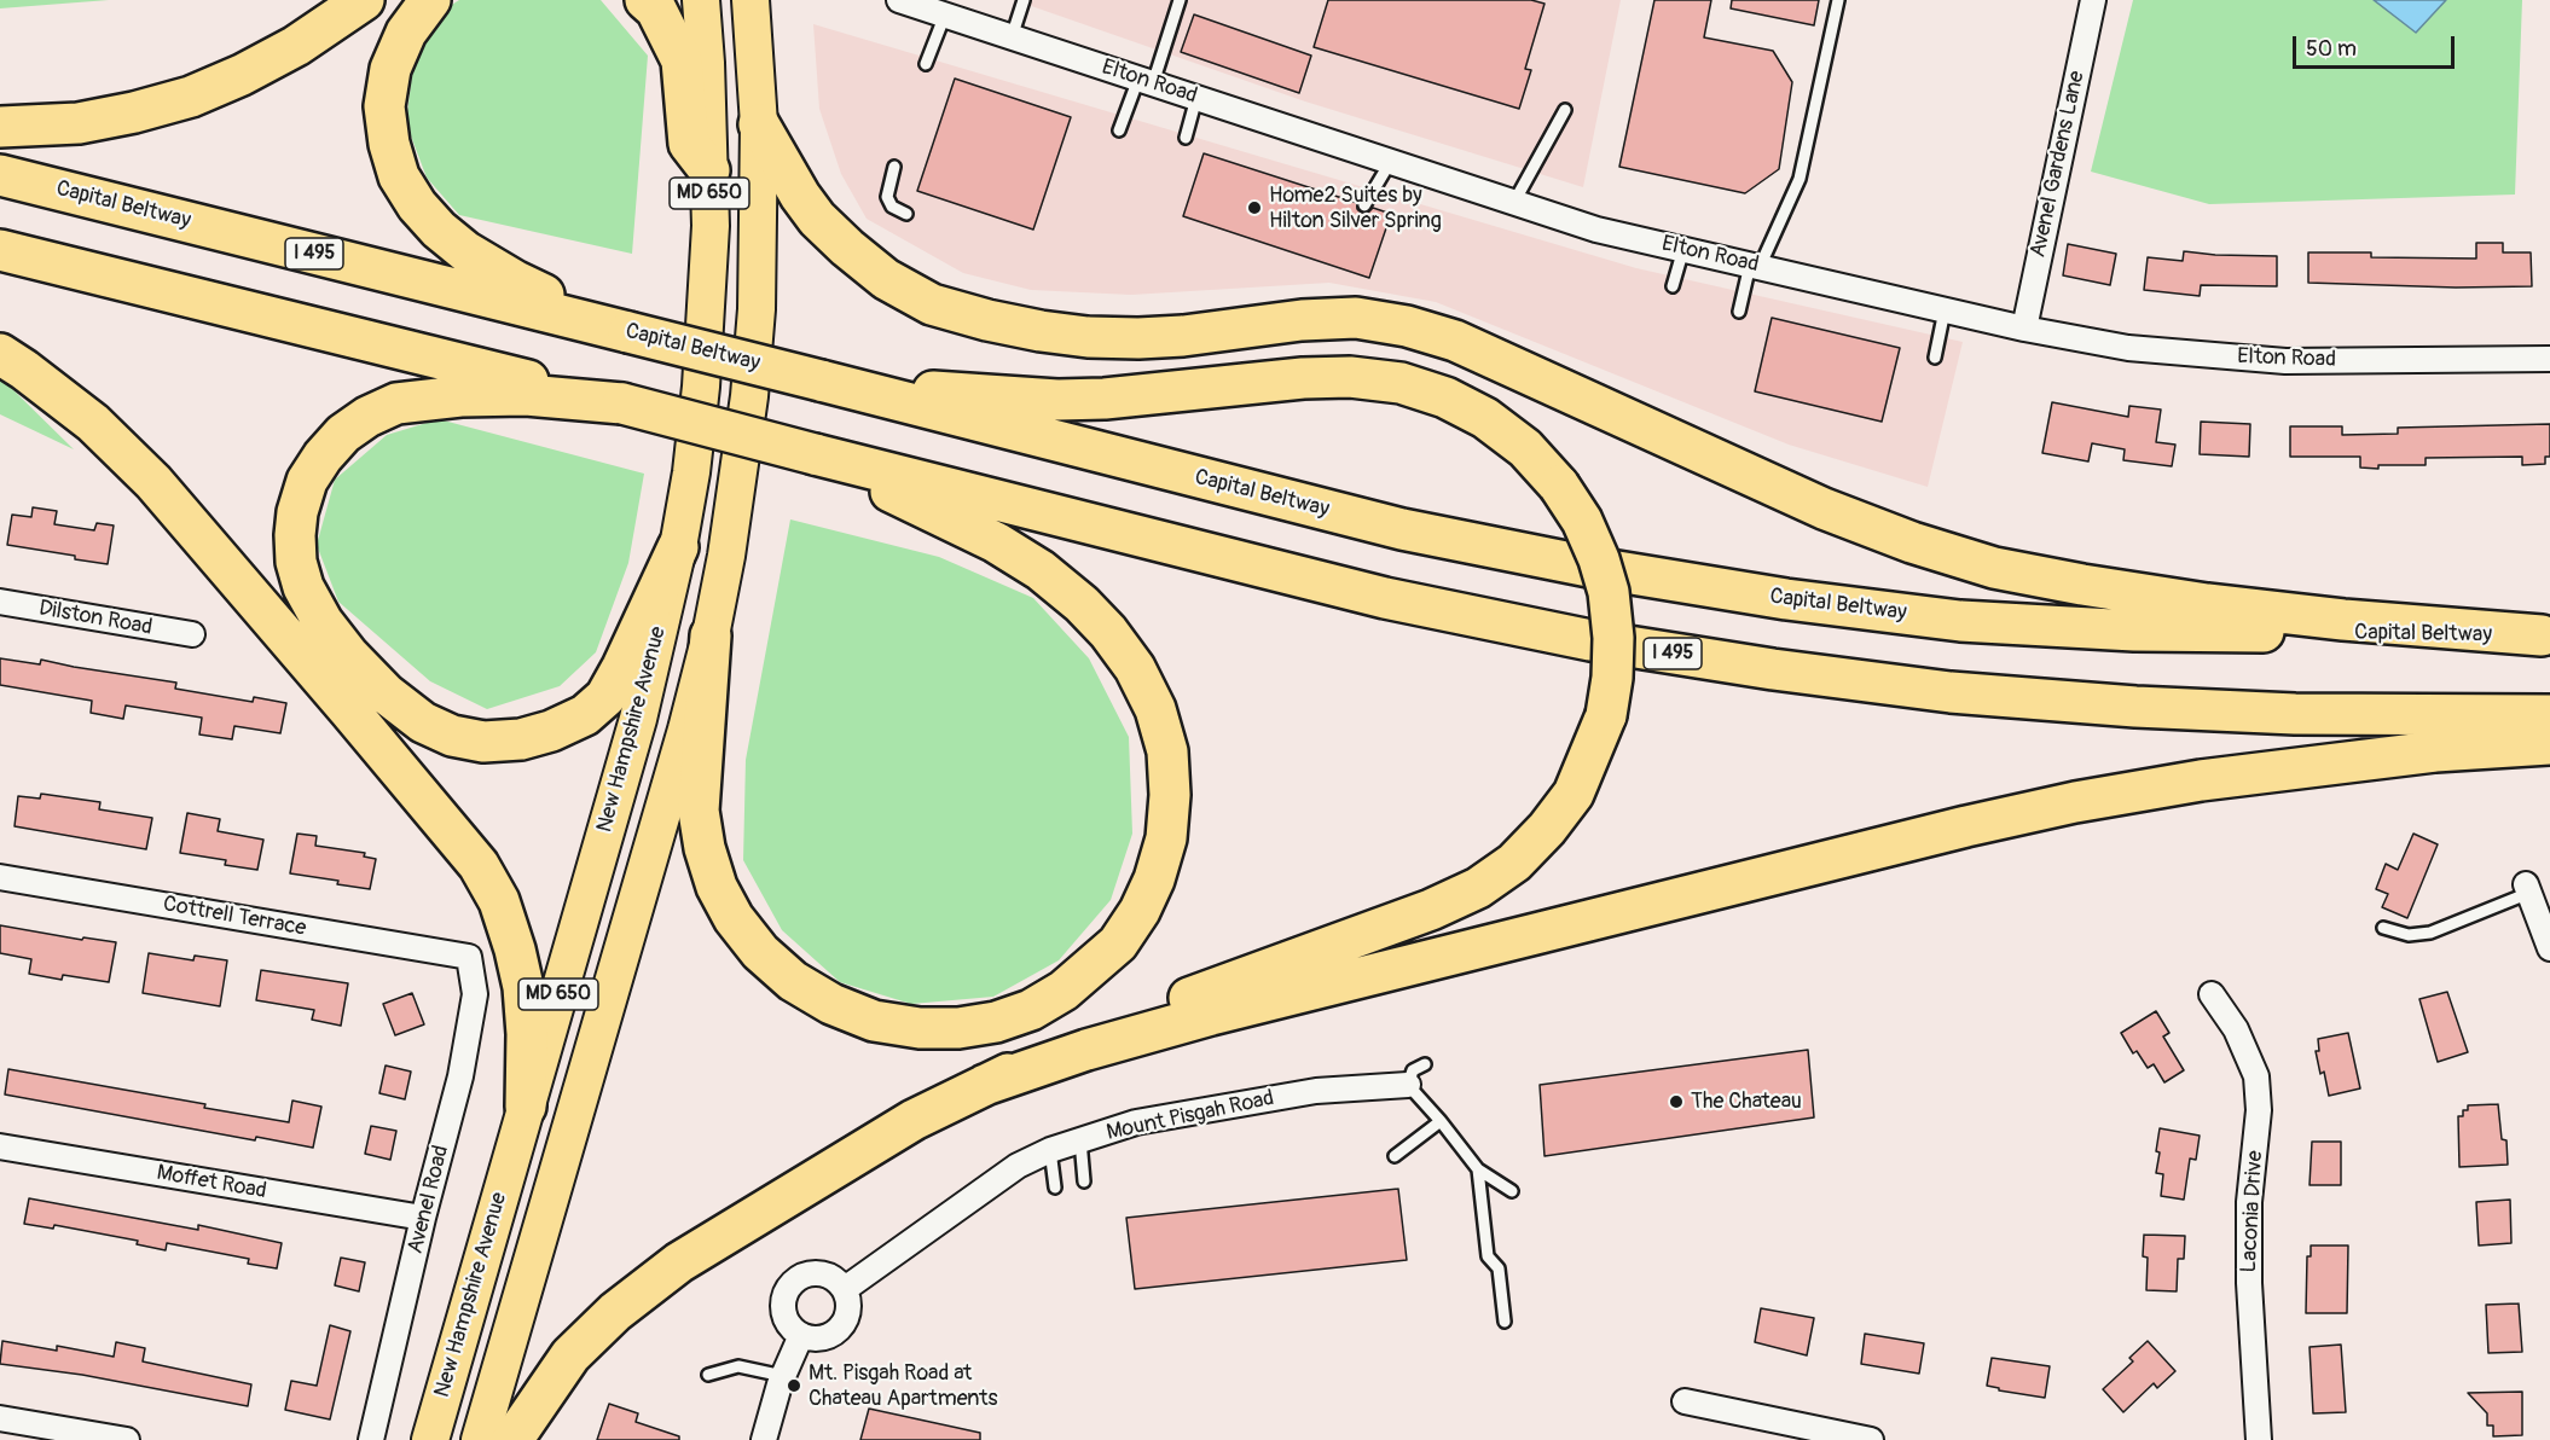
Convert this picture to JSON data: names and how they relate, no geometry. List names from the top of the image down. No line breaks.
{"streets":{"highway":["Capital Beltway","I 495"],"main road":["MD 650","New Hampshire Avenue"],"street":["Elton Road","Avenel Gardens Lane","Dilston Road","Cottrell Terrace","Mount Pisgah Road","Moffet Road","Avenel Road","Laconia Drive"]},"crossings":[["Elton Road","Avenel Gardens Lane"],["Cottrell Terrace","Avenel Road"],["Moffet Road","Avenel Road"]],"places":["Home2 Suites by Hilton Silver Spring","The Chateau","Mt. Pisgah Road at Chateau Apartments"],"scale_bar":"50 m"}
